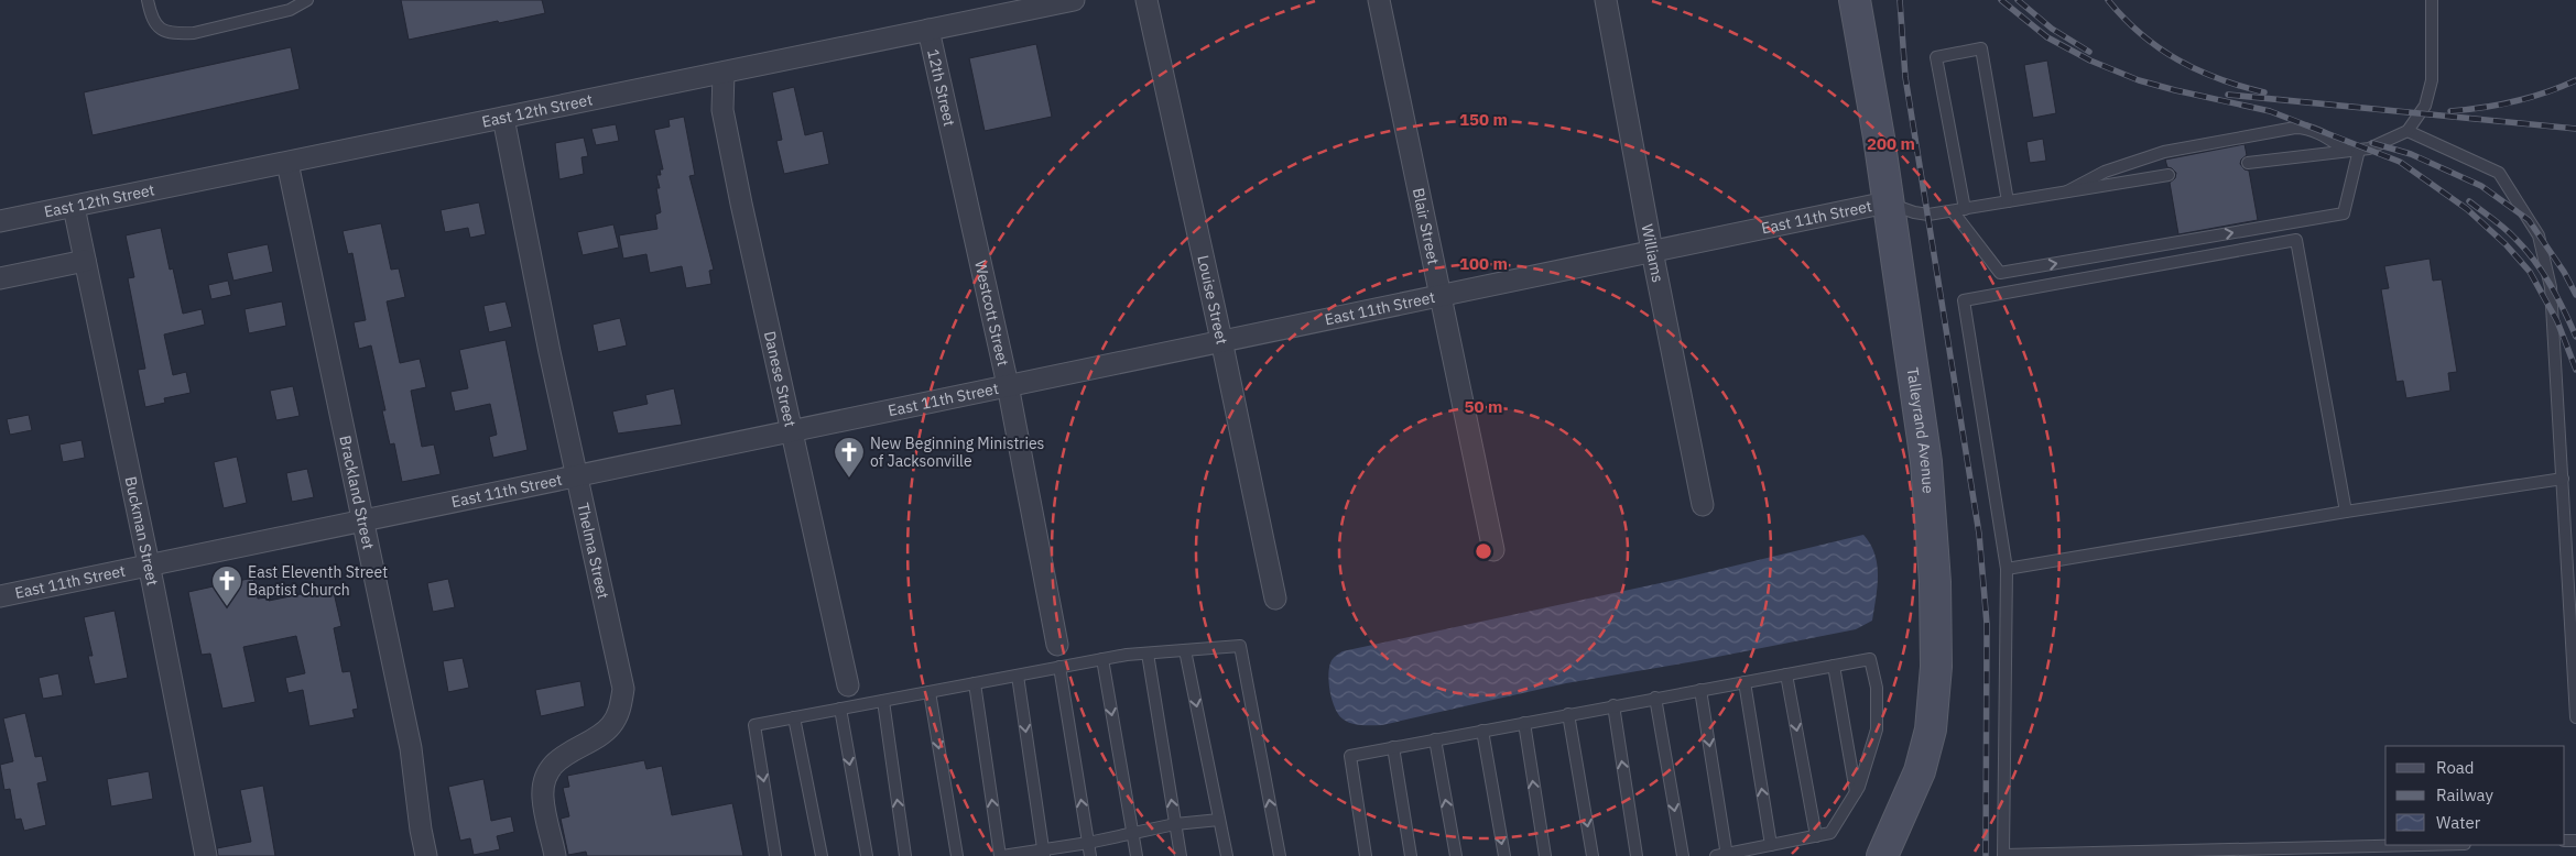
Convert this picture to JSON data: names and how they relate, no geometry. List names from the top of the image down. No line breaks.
{"streets":{"street":["12th Street","East 12th Street","East 11th Street","Blair Street","Williams","Louise Street","Westcott Street","Danese Street","Talleyrand Avenue","Brackland Street","Buckman Street","Thelma Street"]},"crossings":[["12th Street","East 12th Street"],["12th Street","Westcott Street"],["East 12th Street","Danese Street"],["East 12th Street","Brackland Street"],["East 12th Street","Buckman Street"],["East 12th Street","Thelma Street"],["East 11th Street","Blair Street"],["East 11th Street","Williams"],["East 11th Street","Louise Street"],["East 11th Street","Westcott Street"],["East 11th Street","Danese Street"],["East 11th Street","Talleyrand Avenue"],["East 11th Street","Brackland Street"],["East 11th Street","Buckman Street"],["East 11th Street","Thelma Street"]],"places":{"church":["New Beginning Ministries of Jacksonville","East Eleventh Street Baptist Church"]},"legend":["Road","Railway","Water"],"rings":["150 m","200 m","100 m","50 m"]}
